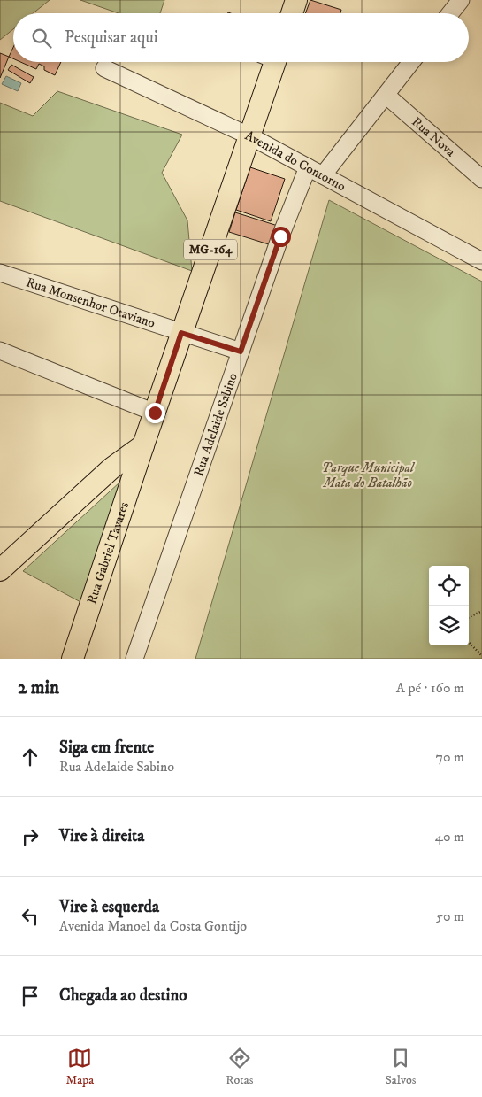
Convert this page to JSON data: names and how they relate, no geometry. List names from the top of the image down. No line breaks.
{"streets":{"main road":["MG-164","Rua Gabriel Tavares"],"street":["Rua Nova","Avenida do Contorno","Rua Monsenhor Otaviano","Rua Adelaide Sabino"]},"crossings":[["Avenida do Contorno","MG-164"],["Avenida do Contorno","Rua Adelaide Sabino"],["MG-164","Rua Monsenhor Otaviano"],["MG-164","Rua Gabriel Tavares"],["Rua Monsenhor Otaviano","Rua Adelaide Sabino"]],"parks":["Parque Municipal Mata do Batalhão"],"page":{"search":"Pesquisar aqui","heading":["2 min","A pé · 160 m"],"list":[["Siga em frente","Rua Adelaide Sabino","70 m"],["Vire à direita","40 m"],["Vire à esquerda","Avenida Manoel da Costa Gontijo","50 m"],"Chegada ao destino"],"nav":["Mapa","Rotas","Salvos"]}}
